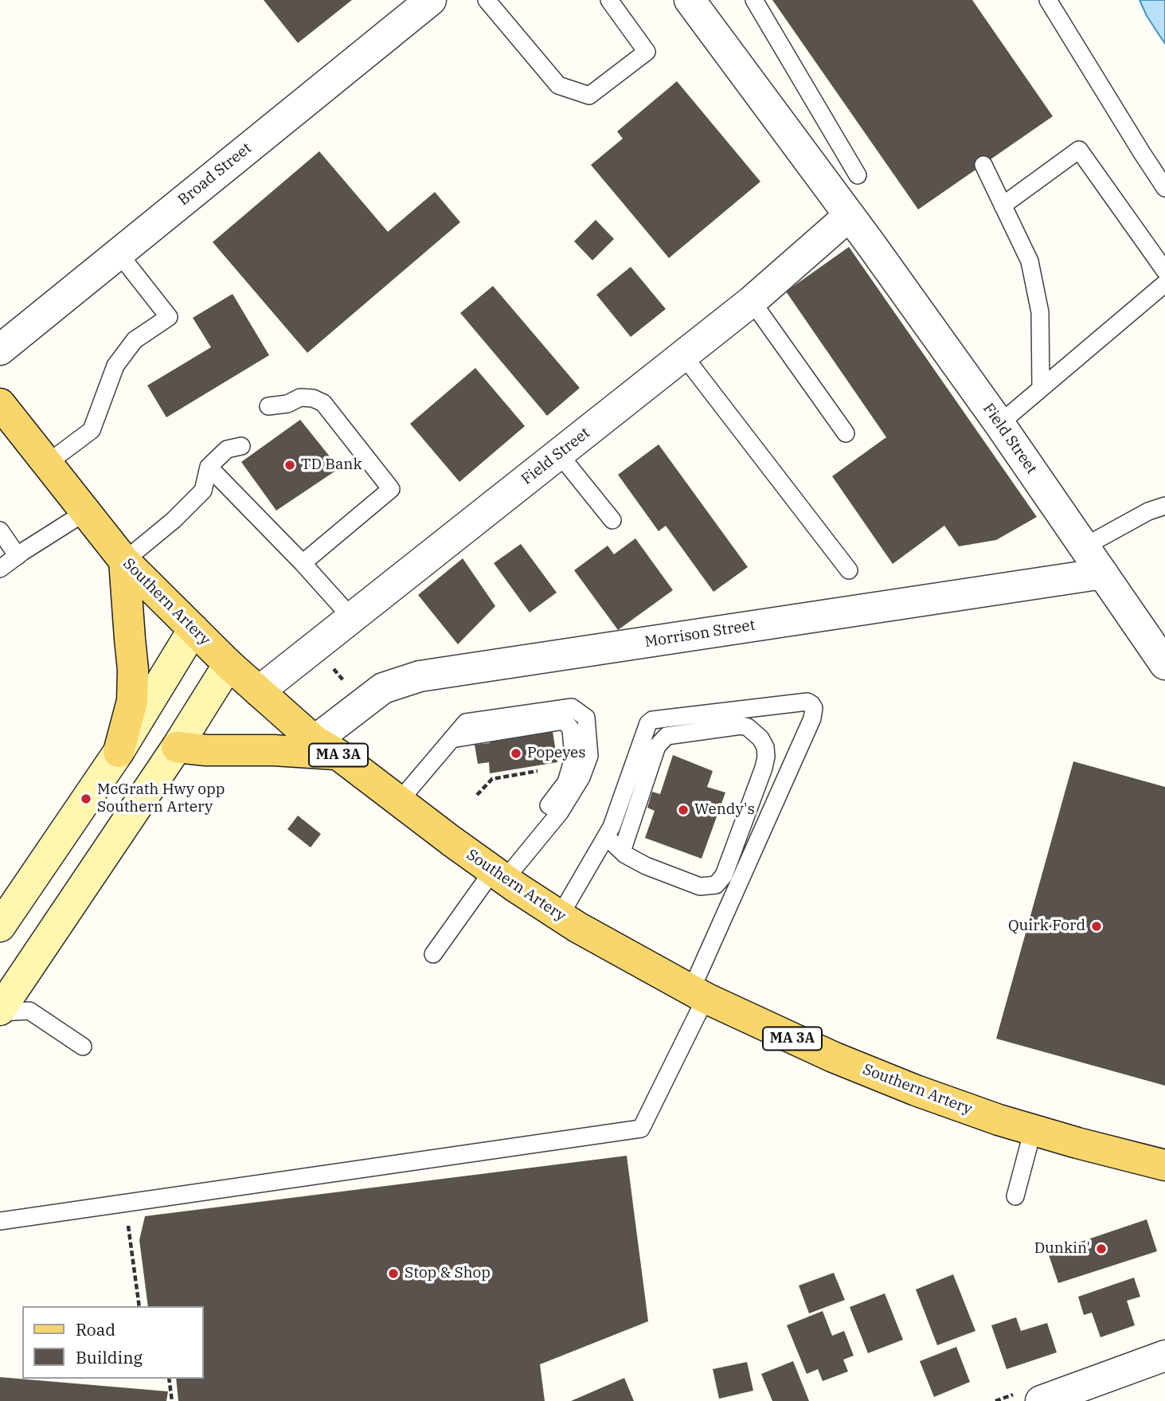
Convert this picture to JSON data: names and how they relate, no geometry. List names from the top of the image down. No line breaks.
{"streets":{"main road":["Southern Artery","MA 3A"],"street":["Broad Street","Field Street","Morrison Street"]},"crossings":[["Field Street","Southern Artery"],["Field Street","Morrison Street"],["Southern Artery","Morrison Street"]],"places":["TD Bank","Popeyes","McGrath Hwy opp Southern Artery","Wendy's","Quirk Ford","Dunkin'","Stop & Shop"],"legend":["Road","Building"]}
